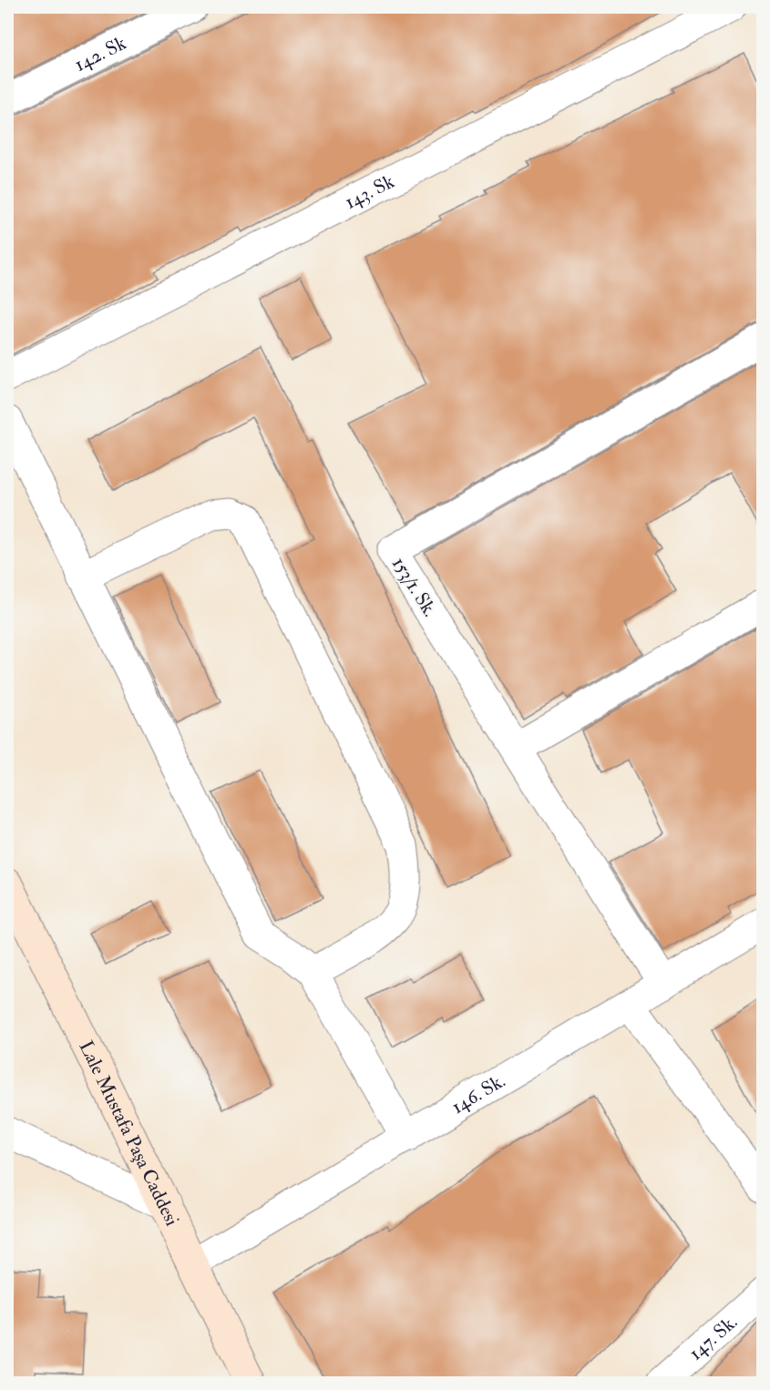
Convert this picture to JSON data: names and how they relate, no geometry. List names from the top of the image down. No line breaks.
{"streets":{"street":["142. Sk","143. Sk","153/1. Sk.","146. Sk.","Lale Mustafa Paşa Caddesi","147. Sk."]},"crossings":[["153/1. Sk.","146. Sk."],["146. Sk.","Lale Mustafa Paşa Caddesi"]]}
